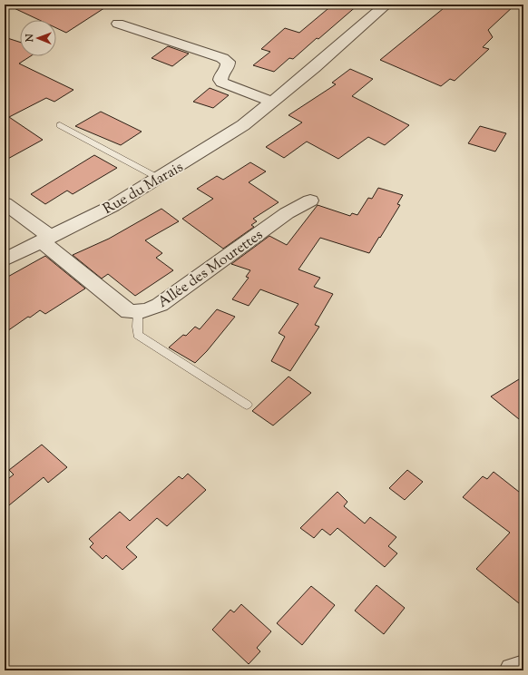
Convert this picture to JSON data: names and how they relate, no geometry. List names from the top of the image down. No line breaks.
{"streets":{"street":["Rue du Marais","Allée des Mourettes"]},"north":"left"}
